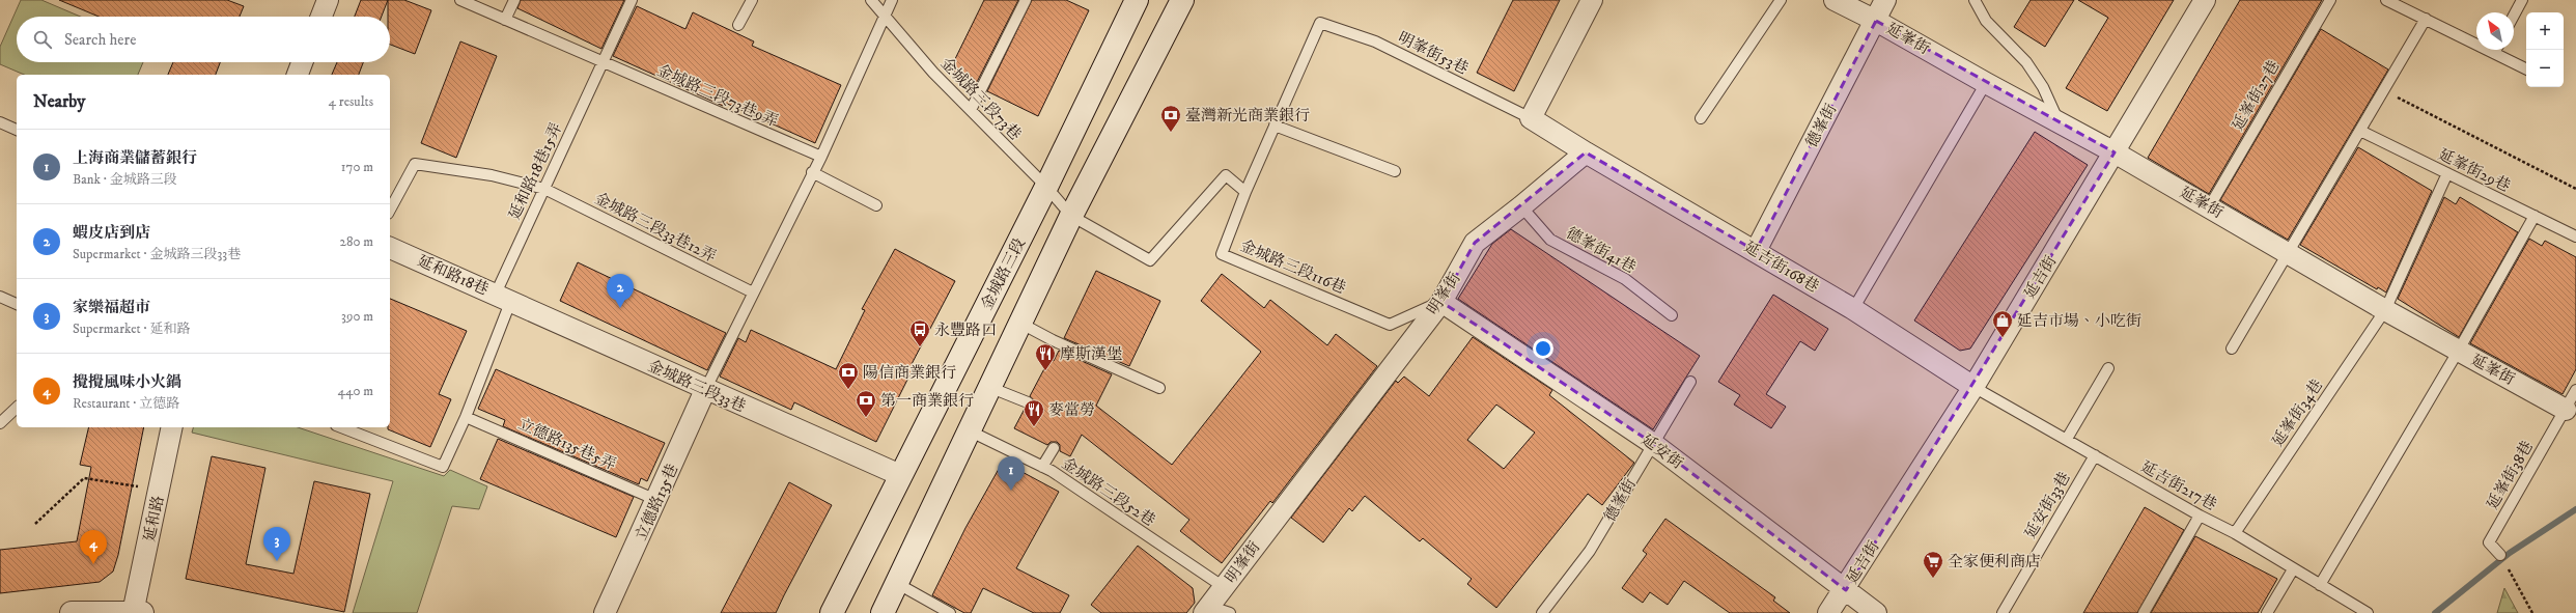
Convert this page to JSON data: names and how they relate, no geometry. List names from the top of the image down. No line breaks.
{"streets":{"main road":["金城路三段"],"street":["延峯街","德峯街","延吉街168巷","延和路18巷","延吉街","明峯街","金城路三段33巷","延安街","立德路135巷","延和路"],"lane":["明峯街53巷","金城路三段73巷9弄","延峯街27巷","金城路三段73巷","延峯街29巷","延和路18巷15弄","金城路三段33巷12弄","德峯街41巷","金城路三段116巷","延峯街34巷","立德路135巷5弄","延峯街38巷","延吉街217巷","金城路三段52巷","延安街33巷"]},"crossings":[["延峯街","延峯街27巷"],["延峯街","德峯街"],["延峯街","延吉街"],["延峯街","延峯街34巷"],["延峯街","延峯街38巷"],["金城路三段73巷9弄","延和路18巷15弄"],["金城路三段73巷","金城路三段"],["德峯街","延吉街168巷"],["德峯街","延安街"],["延峯街29巷","延峯街34巷"],["延和路18巷15弄","金城路三段33巷12弄"],["延和路18巷15弄","延和路18巷"],["延和路18巷15弄","金城路三段33巷"],["延和路18巷15弄","立德路135巷5弄"],["德峯街41巷","明峯街"],["金城路三段116巷","明峯街"],["金城路三段116巷","延安街"],["延吉街168巷","延吉街"],["延吉街168巷","明峯街"],["延吉街168巷","延吉街217巷"],["金城路三段","金城路三段33巷"],["延和路18巷","金城路三段33巷"],["延吉街","延安街"],["延吉街","延吉街217巷"],["明峯街","延安街"],["明峯街","金城路三段52巷"],["金城路三段33巷","立德路135巷"],["延峯街34巷","延吉街217巷"],["立德路135巷5弄","立德路135巷"],["延吉街217巷","延安街33巷"]],"places":{"bank":["臺灣新光商業銀行","陽信商業銀行","第一商業銀行"],"shop":["延吉市場、小吃街"],"bus stop":["永豐路口"],"restaurant":["摩斯漢堡","麥當勞"],"supermarket":["全家便利商店"]},"north":"top left","page":{"map_buttons":["+","−"],"search":"Search here","heading":["Nearby","4 results"],"list":[{"mark":"1","name":"上海商業儲蓄銀行","note":"Bank · 金城路三段","value":"170 m"},{"mark":"2","name":"蝦皮店到店","note":"Supermarket · 金城路三段33巷","value":"280 m"},{"mark":"3","name":"家樂福超市","note":"Supermarket · 延和路","value":"390 m"},{"mark":"4","name":"攪攪風味小火鍋","note":"Restaurant · 立德路","value":"440 m"}],"pins":["2","1","3","4"]}}
